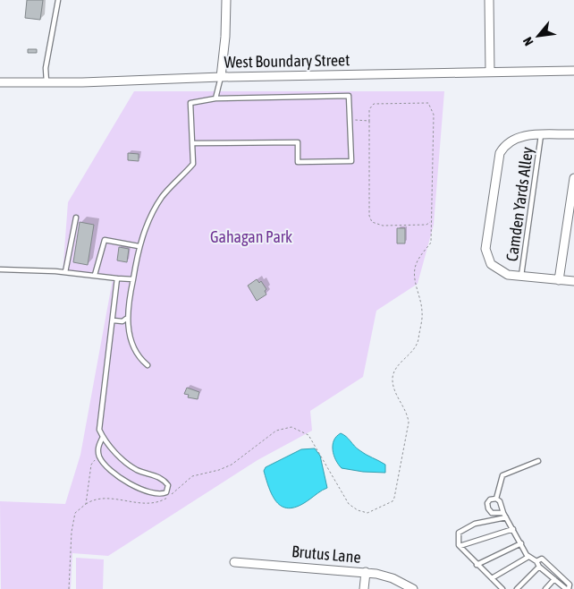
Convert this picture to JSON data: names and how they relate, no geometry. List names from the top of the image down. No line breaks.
{"streets":{"street":["West Boundary Street","Brutus Lane"],"lane":["Camden Yards Alley"]},"parks":["Gahagan Park"],"north":"bottom left"}
